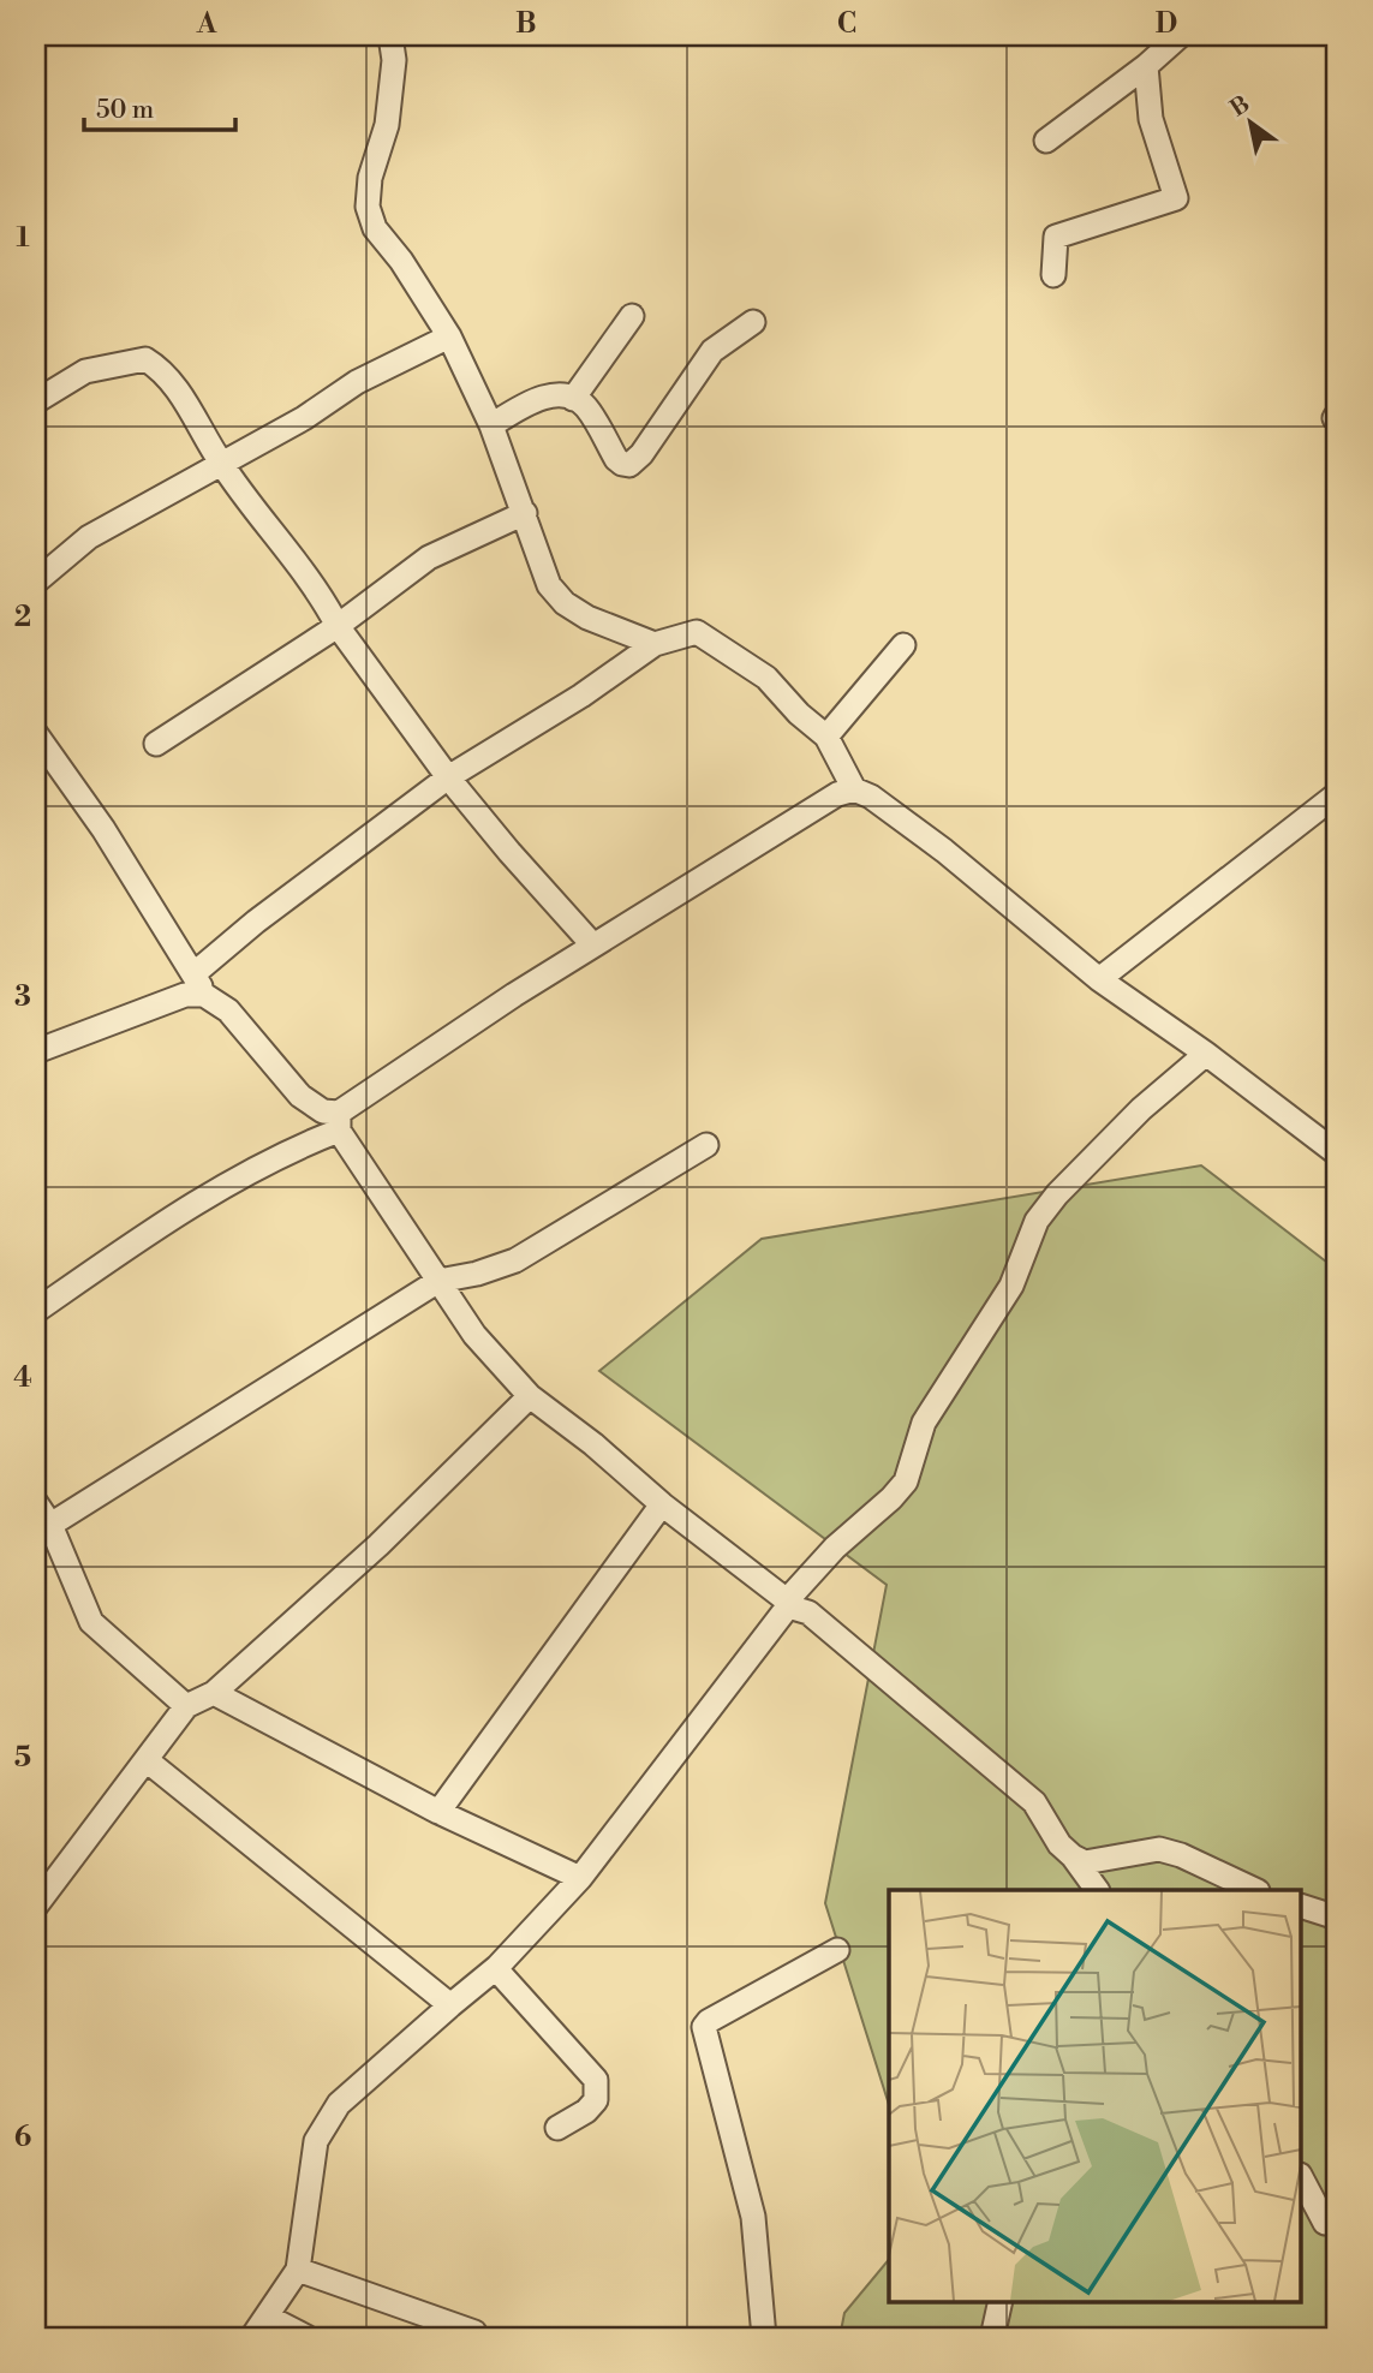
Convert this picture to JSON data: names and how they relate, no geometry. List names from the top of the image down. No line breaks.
{"scale_bar":"50 m","north":"top left","grid":{"columns":["A","B","C","D"],"rows":["1","2","3","4","5","6"]}}
